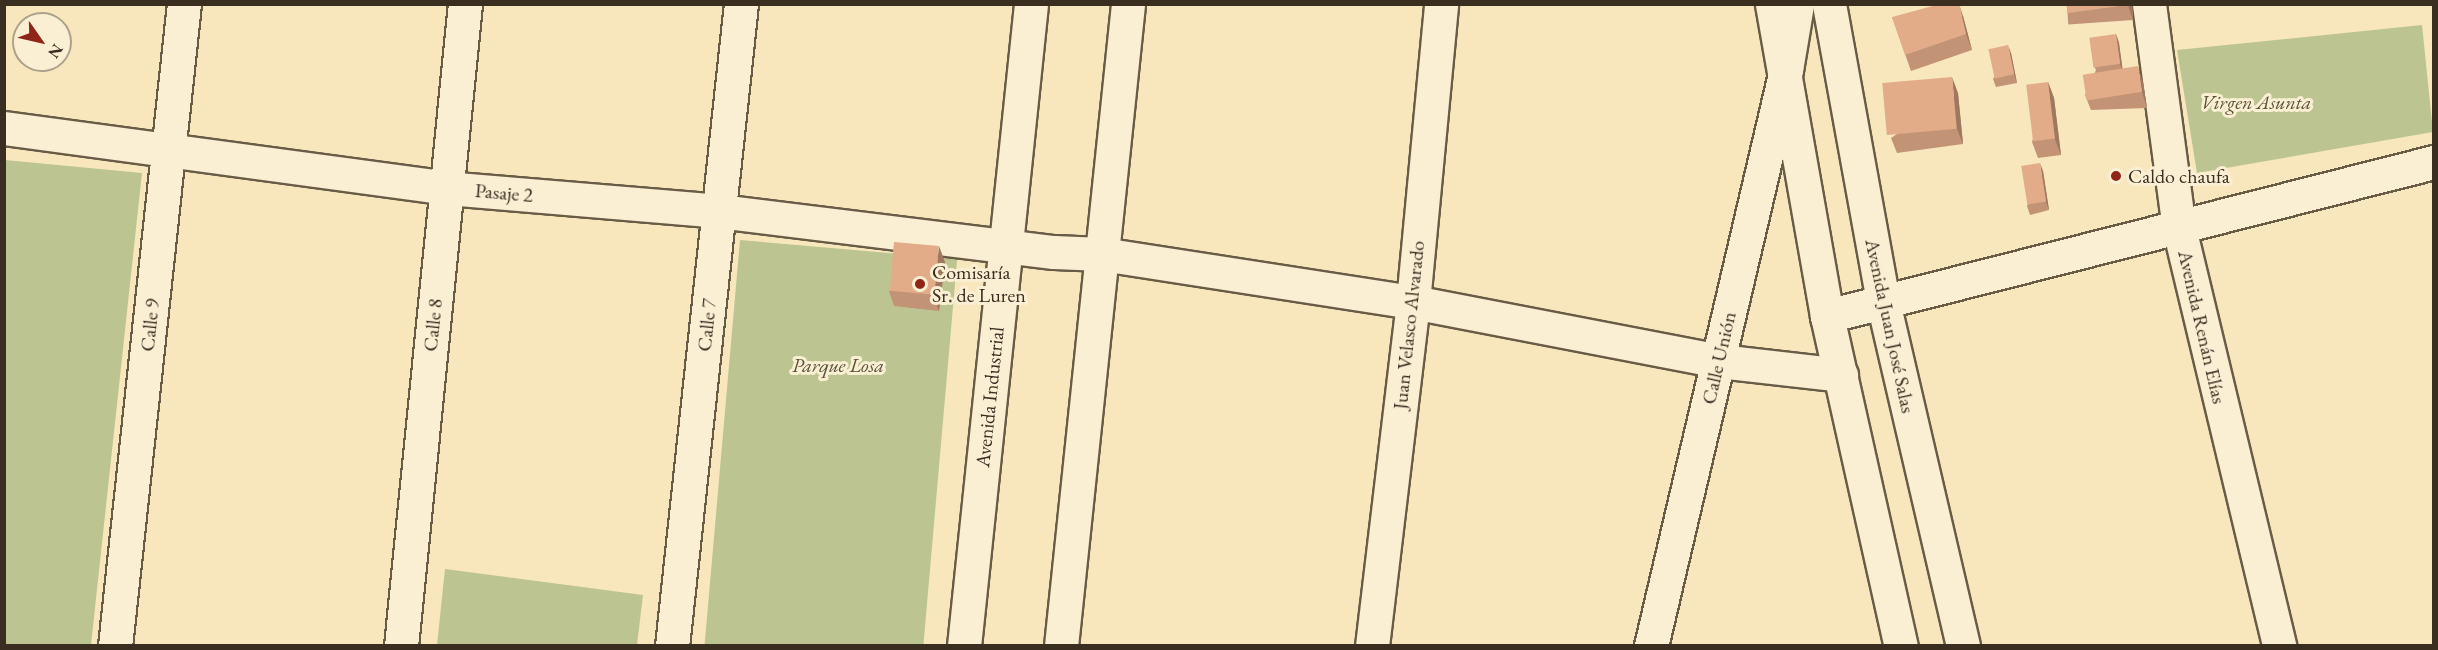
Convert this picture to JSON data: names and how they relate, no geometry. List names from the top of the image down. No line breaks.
{"streets":{"street":["Pasaje 2","Calle 9","Calle 8","Calle 7","Juan Velasco Alvarado","Avenida Juan José Salas","Avenida Renán Elías","Calle Unión","Avenida Industrial"]},"crossings":[["Pasaje 2","Calle 9"],["Pasaje 2","Calle 8"],["Pasaje 2","Calle 7"],["Pasaje 2","Juan Velasco Alvarado"],["Pasaje 2","Calle Unión"],["Pasaje 2","Avenida Industrial"]],"parks":["Virgen Asunta","Parque Losa"],"places":["Caldo chaufa","Comisaría Sr. de Luren"],"north":"bottom right"}
